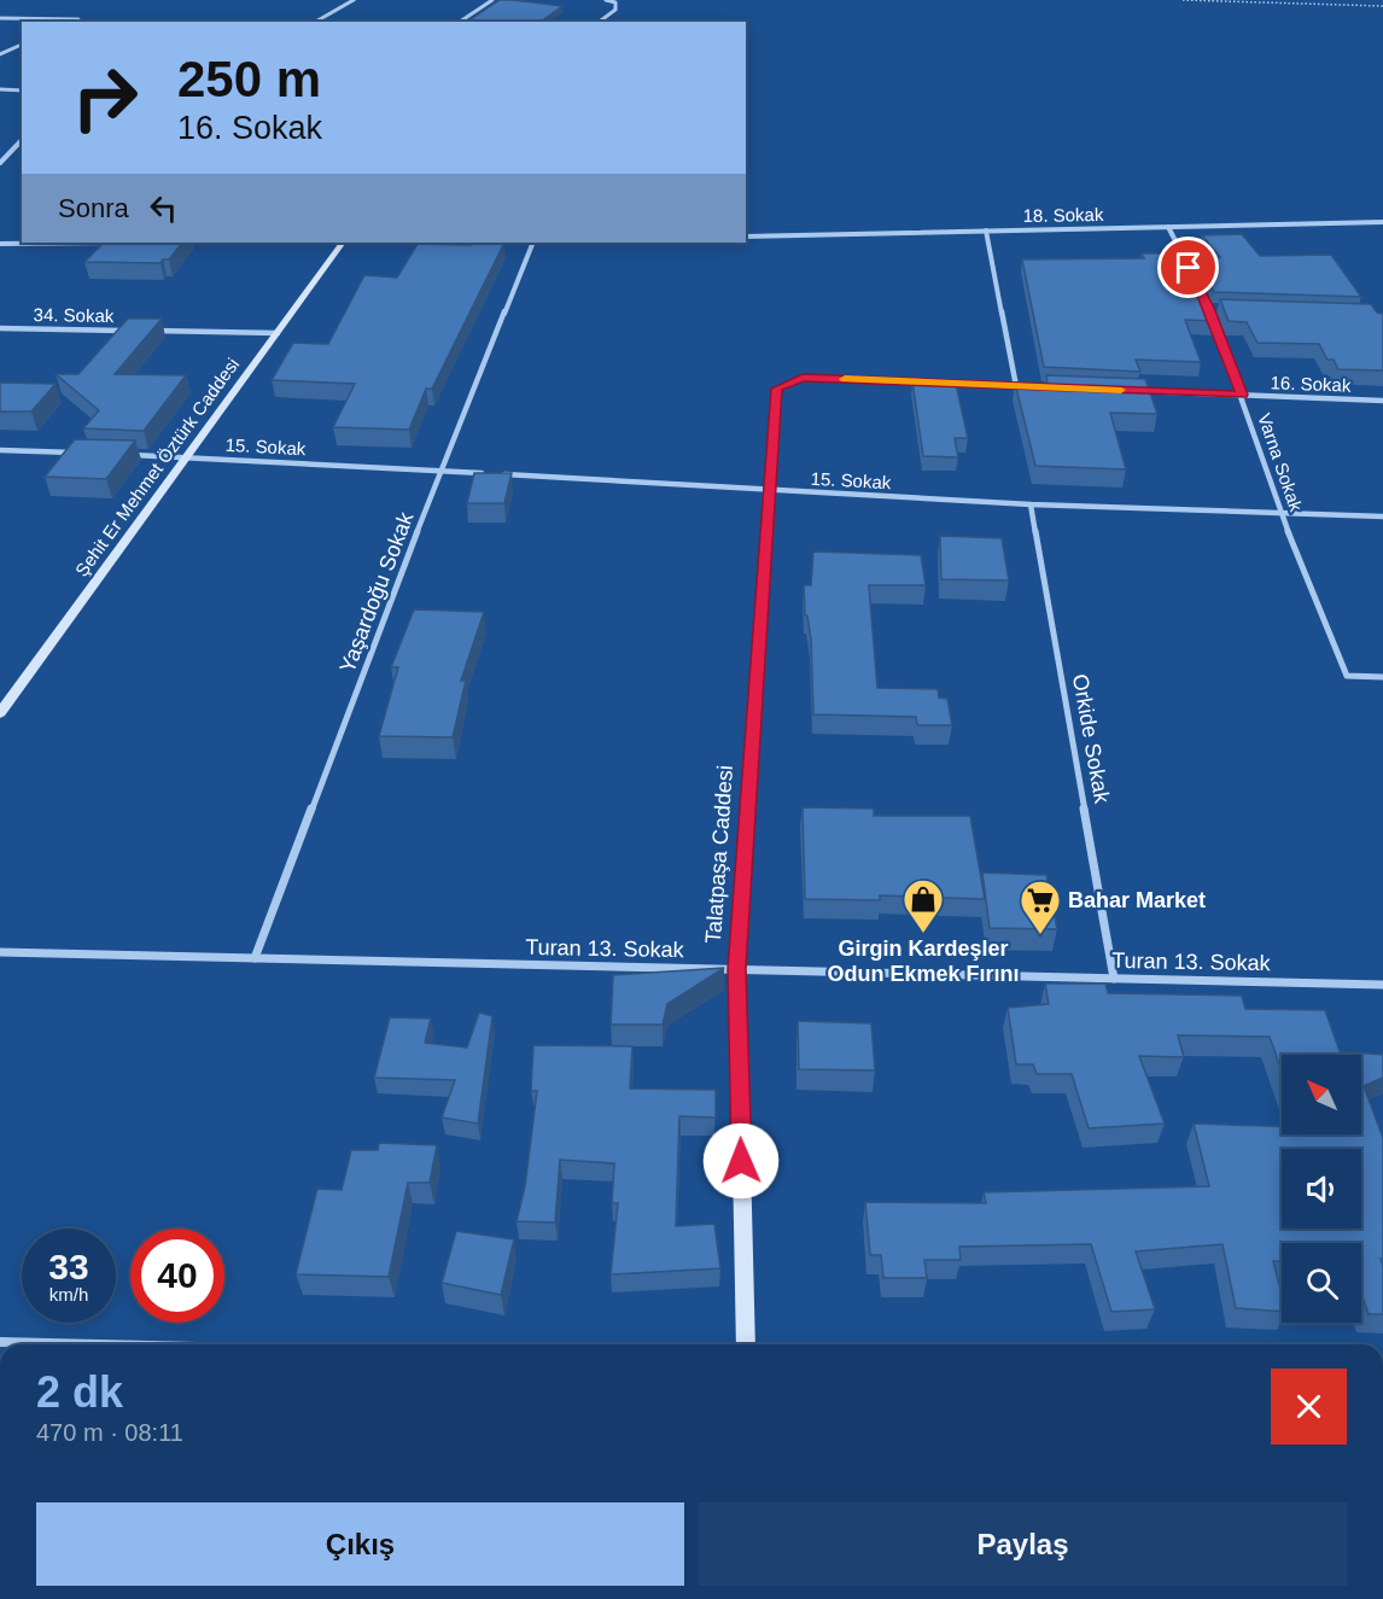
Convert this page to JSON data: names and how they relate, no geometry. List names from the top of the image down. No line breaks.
{"streets":{"street":["18. Sokak","34. Sokak","16. Sokak","15. Sokak","Varna Sokak","Şehit Er Mehmet Öztürk Caddesi","Yaşardoğu Sokak","Orkide Sokak","Talatpaşa Caddesi","Turan 13. Sokak"]},"crossings":[["16. Sokak","Varna Sokak"],["15. Sokak","Varna Sokak"],["15. Sokak","Şehit Er Mehmet Öztürk Caddesi"],["15. Sokak","Yaşardoğu Sokak"],["15. Sokak","Orkide Sokak"],["15. Sokak","Talatpaşa Caddesi"],["Yaşardoğu Sokak","Turan 13. Sokak"],["Orkide Sokak","Turan 13. Sokak"],["Talatpaşa Caddesi","Turan 13. Sokak"]],"places":{"shop":["Girgin Kardeşler Odun Ekmek Fırını"],"supermarket":["Bahar Market"]},"north":"top left","page":{"turn":["250 m","16. Sokak"],"then":"Sonra","speed":"33 km/h","limit":"40","heading":["2 dk","470 m · 08:11"],"buttons":["Çıkış","Paylaş"]}}
